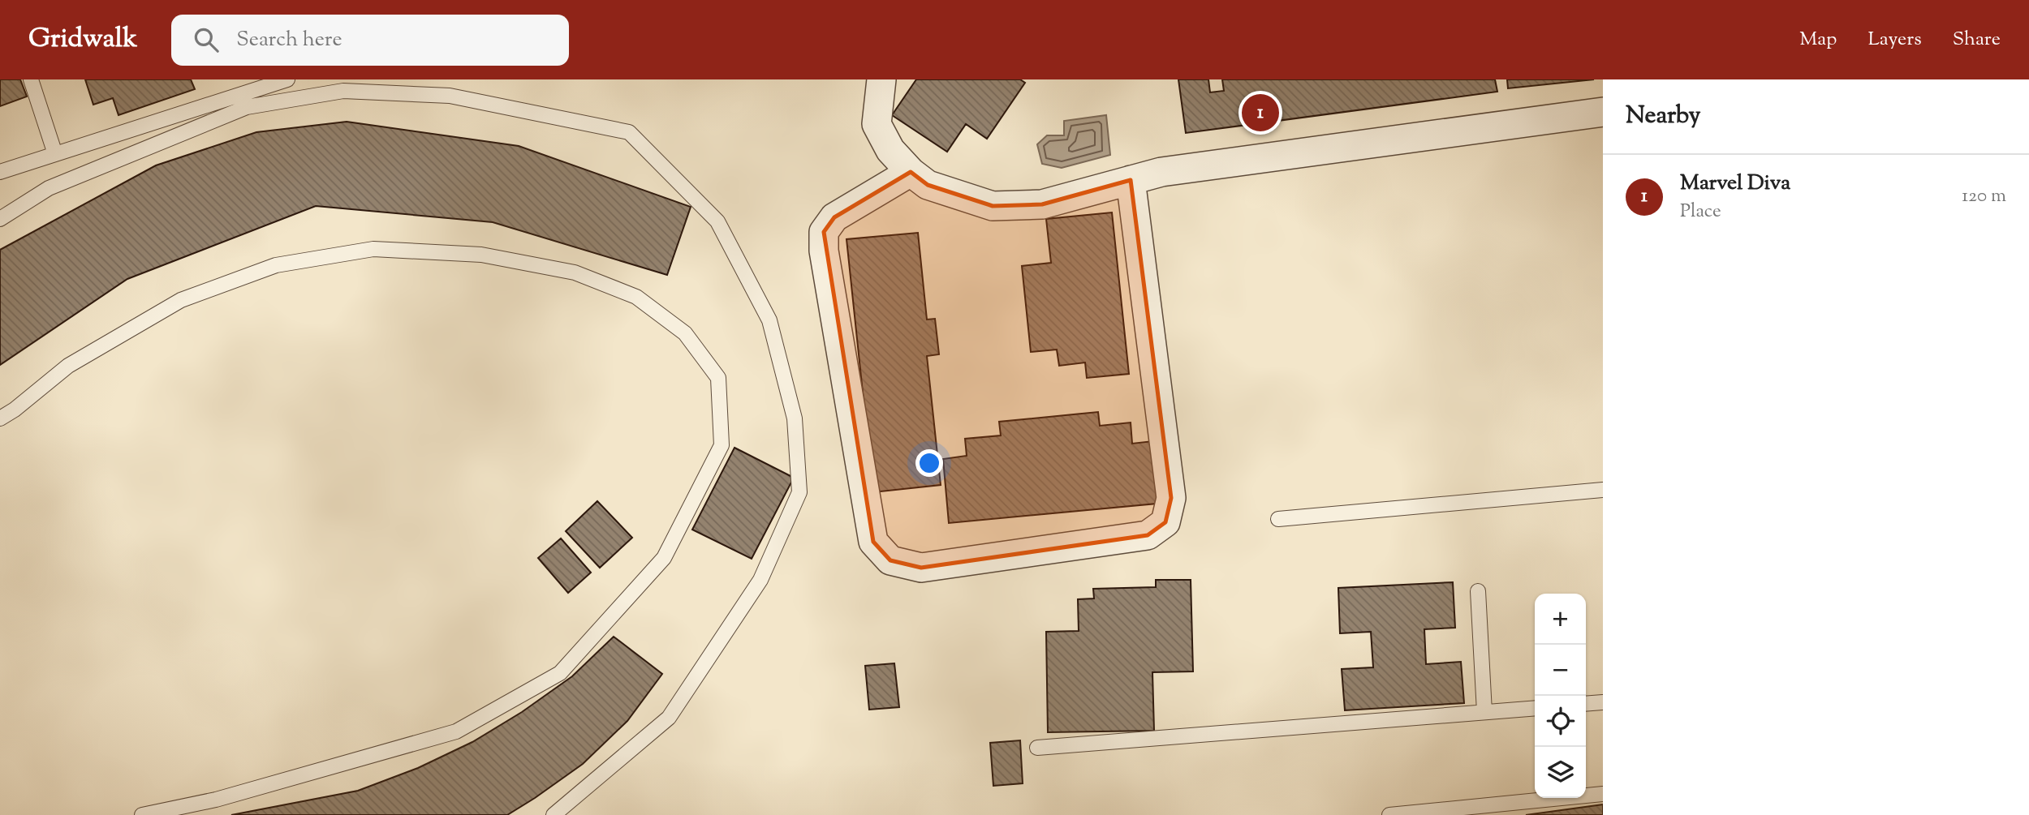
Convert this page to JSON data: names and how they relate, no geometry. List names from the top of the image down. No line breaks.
{"page":{"header":"Gridwalk","search":"Search here","nav":["Map","Layers","Share"],"heading":"Nearby","pins":"1","list":[{"mark":"1","name":"Marvel Diva","note":"Place","value":"120 m"}],"map_buttons":["+","−"]}}
